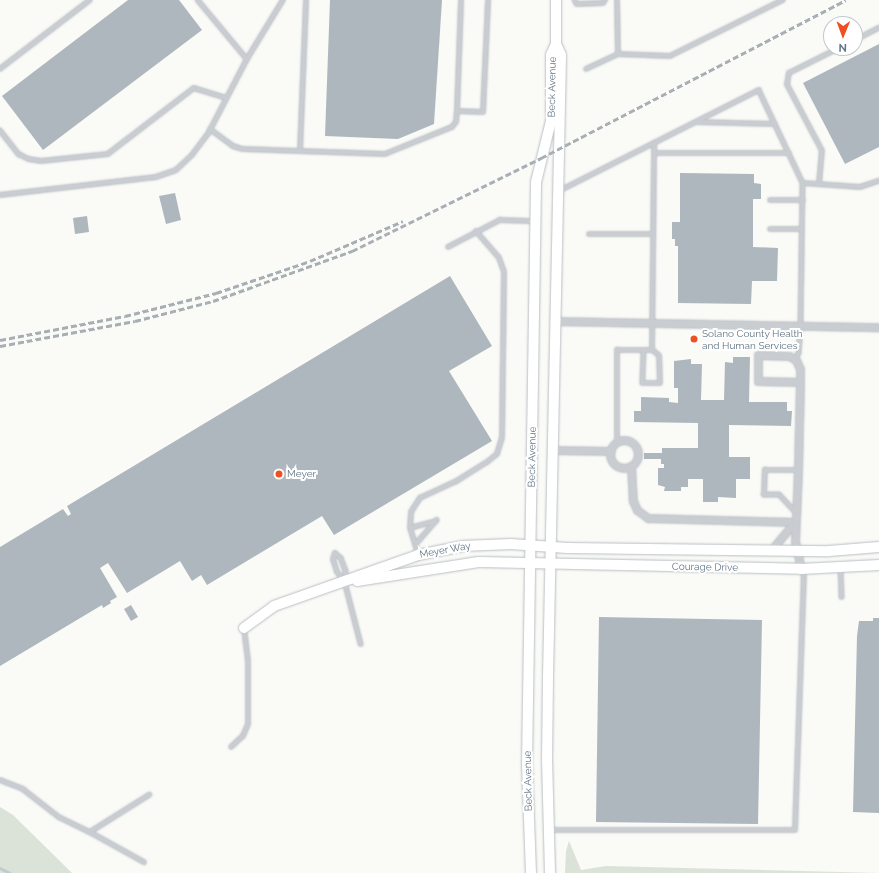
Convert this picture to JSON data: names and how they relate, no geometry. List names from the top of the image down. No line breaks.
{"streets":{"street":["Beck Avenue","Meyer Way","Courage Drive"]},"crossings":[["Beck Avenue","Meyer Way"],["Beck Avenue","Courage Drive"],["Meyer Way","Courage Drive"]],"places":["Solano County Health and Human Services","Meyer"],"north":"bottom"}
